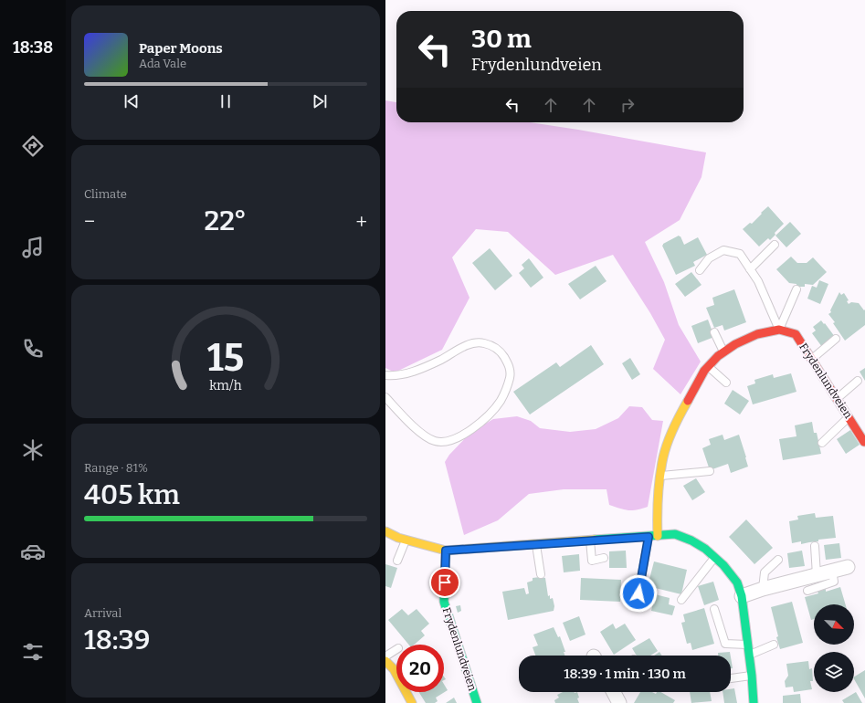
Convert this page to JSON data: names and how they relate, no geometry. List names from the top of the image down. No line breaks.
{"streets":{"street":["Frydenlundveien"]},"north":"bottom right","page":{"tabs":"18:38","turn":["30 m","Frydenlundveien"],"song":["Paper Moons","Ada Vale"],"tile":["Climate",["Range · 81%","405 km"],["Arrival","18:39"]],"heat":["−","22°","+"],"limit":"20","trip":"18:39 · 1 min · 130 m","gauge":["15","km/h"]}}
